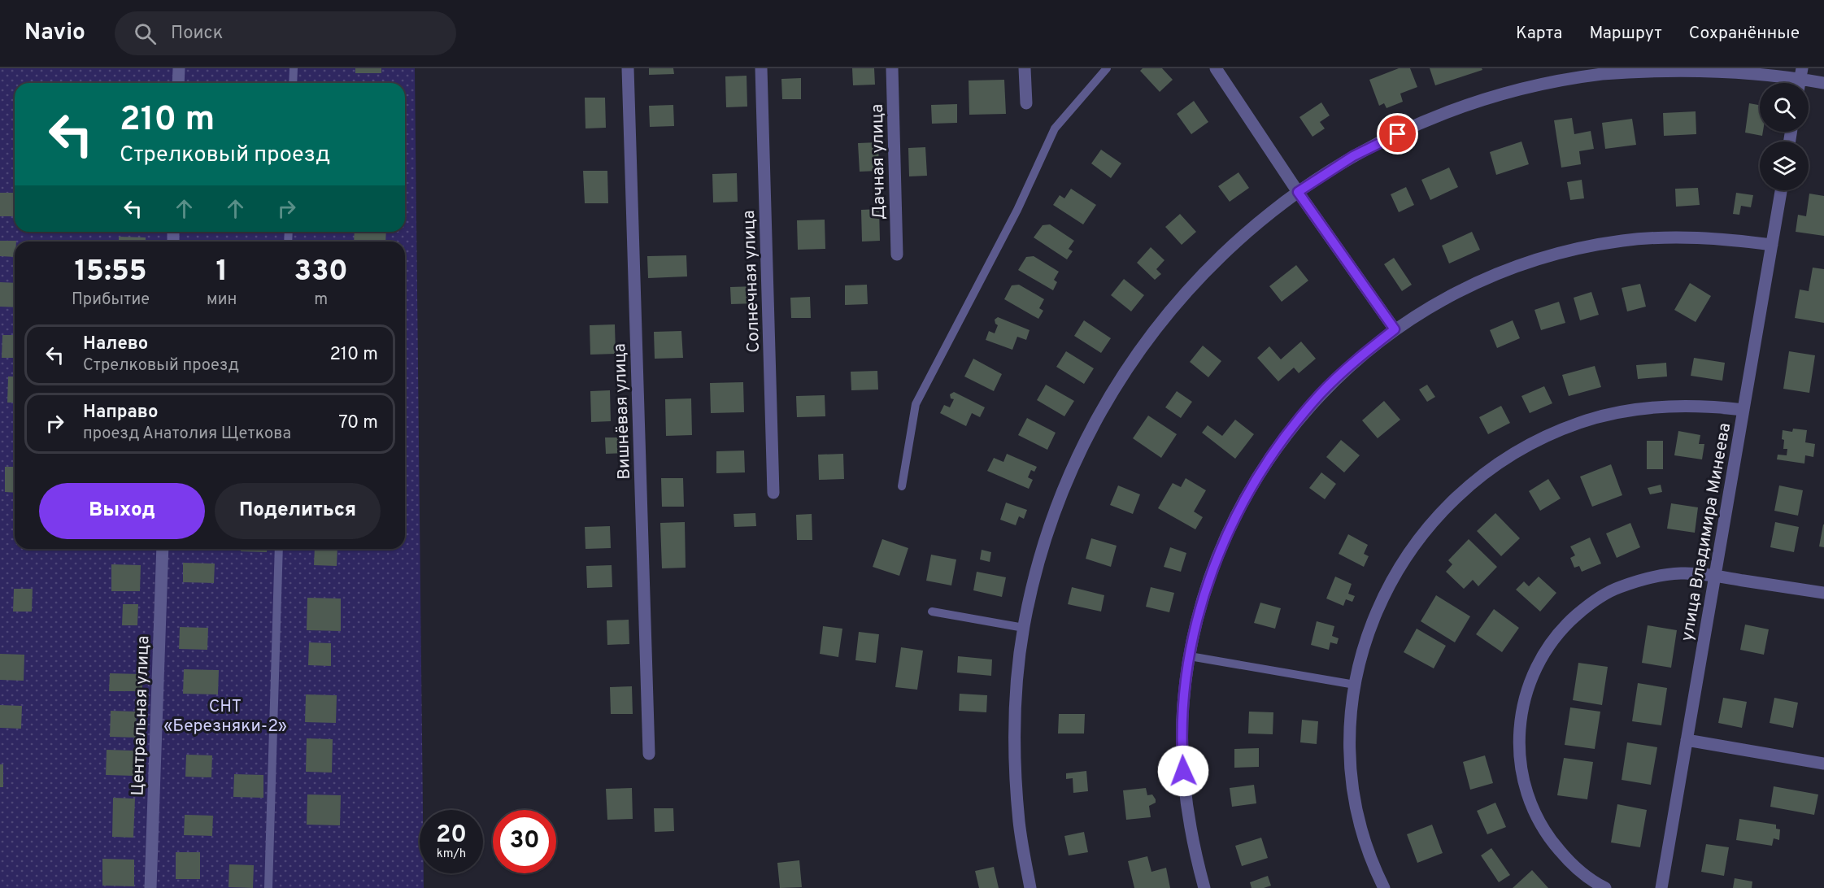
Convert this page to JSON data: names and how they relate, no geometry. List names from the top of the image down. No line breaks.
{"streets":{"street":["Дачная улица","Солнечная улица","Вишнёвая улица","улица Владимира Минеева","Центральная улица"]},"parks":["СНТ «Березняки-2»"],"page":{"header":"Navio","search":"Поиск","nav":["Карта","Маршрут","Сохранённые"],"turn":["210 m","Стрелковый проезд"],"eta":["15:55","Прибытие","1","мин","330","m"],"list":[{"name":"Налево","note":"Стрелковый проезд","value":"210 m"},{"name":"Направо","note":"проезд Анатолия Щеткова","value":"70 m"}],"buttons":["Выход","Поделиться"],"speed":"20 km/h","limit":"30"}}
